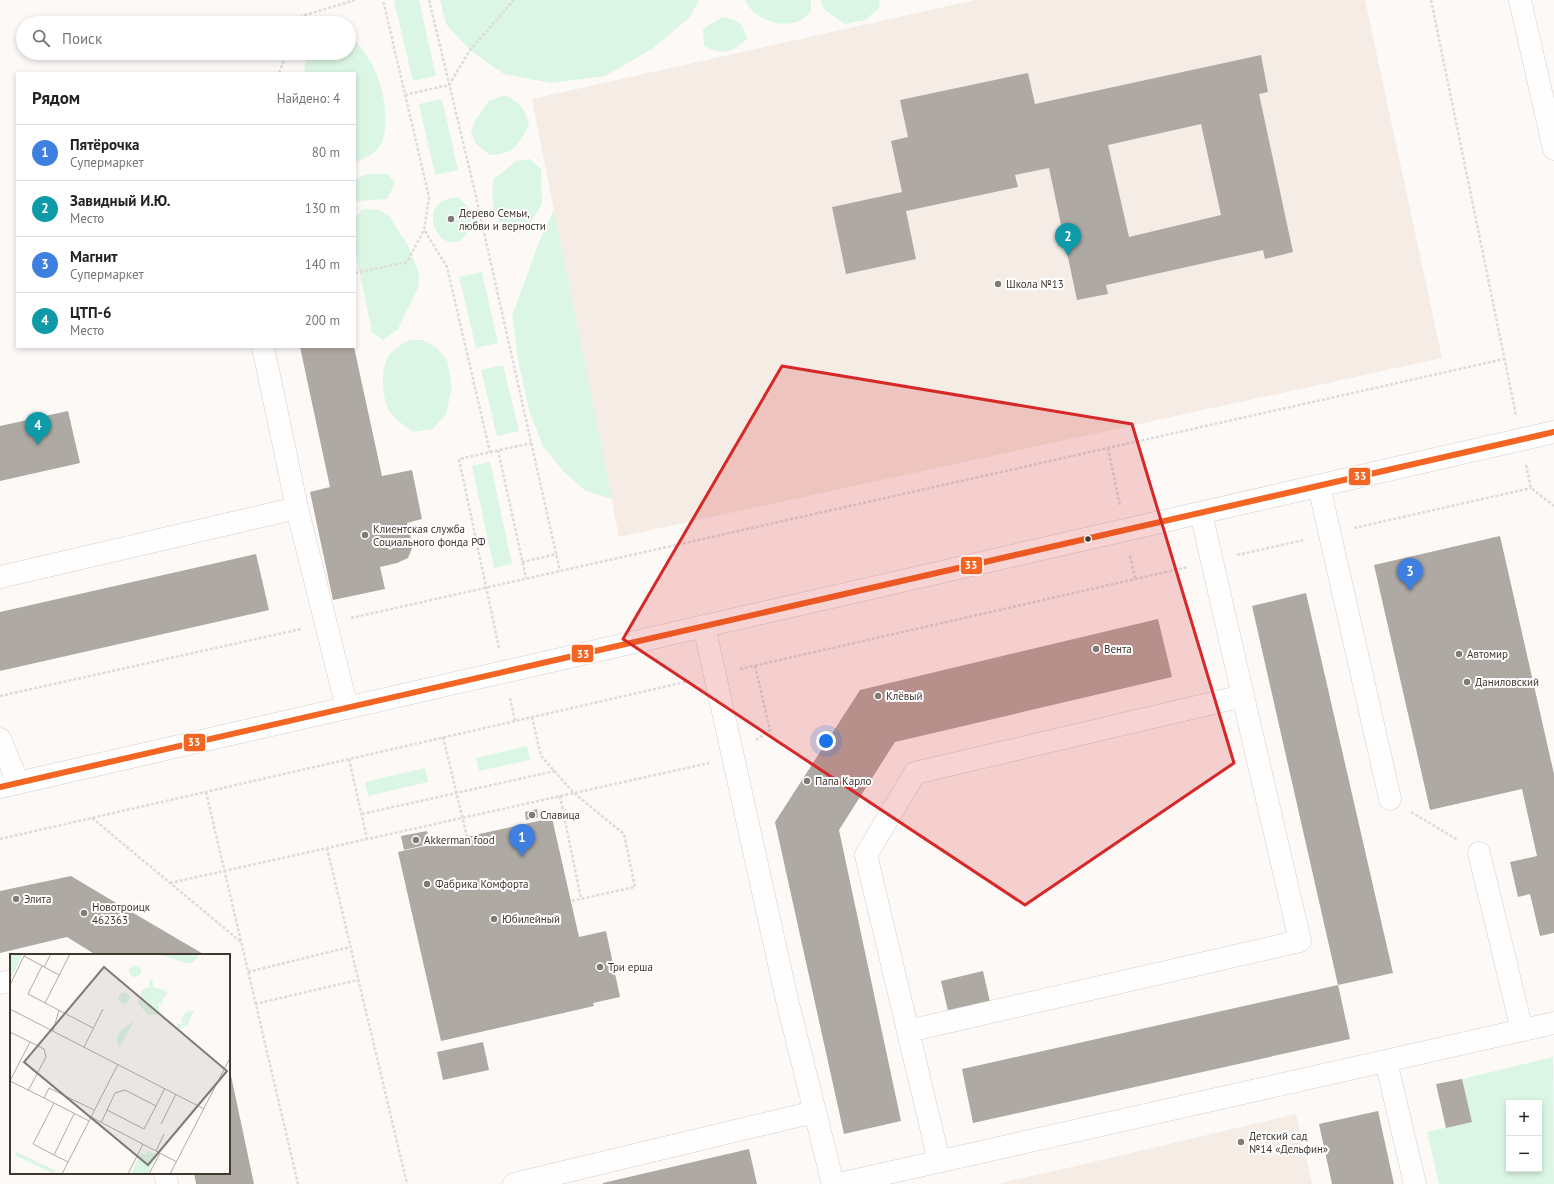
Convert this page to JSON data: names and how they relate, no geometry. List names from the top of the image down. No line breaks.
{"places":["Дерево Семьи, любви и верности","Школа №13","Клиентская служба Социального фонда РФ","Вента","Автомир","Даниловский","Клёвый","Папа Карло","Славица","Akkerman food","Фабрика Комфорта","Элита","Новотроицк 462363","Юбилейный","Три ерша","Детский сад №14 «Дельфин»"],"lines":["transit line 33"],"page":{"search":"Поиск","heading":["Рядом","Найдено: 4"],"list":[{"mark":"1","name":"Пятёрочка","note":"Супермаркет","value":"80 m"},{"mark":"2","name":"Завидный И.Ю.","note":"Место","value":"130 m"},{"mark":"3","name":"Магнит","note":"Супермаркет","value":"140 m"},{"mark":"4","name":"ЦТП-6","note":"Место","value":"200 m"}],"pins":["2","4","3","1"],"map_buttons":["+","−"]}}
